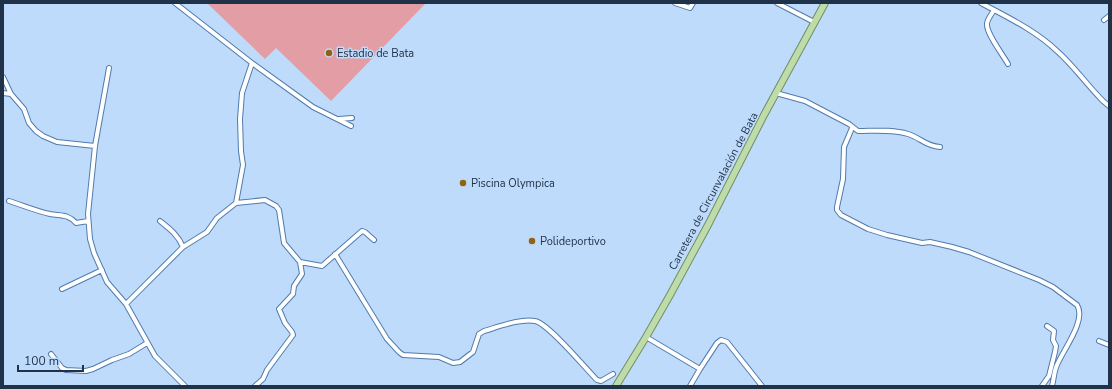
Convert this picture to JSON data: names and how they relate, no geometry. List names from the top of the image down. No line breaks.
{"streets":{"main road":["Carretera de Circunvalación de Bata"]},"places":["Estadio de Bata","Piscina Olympica","Polideportivo"],"scale_bar":"100 m"}
